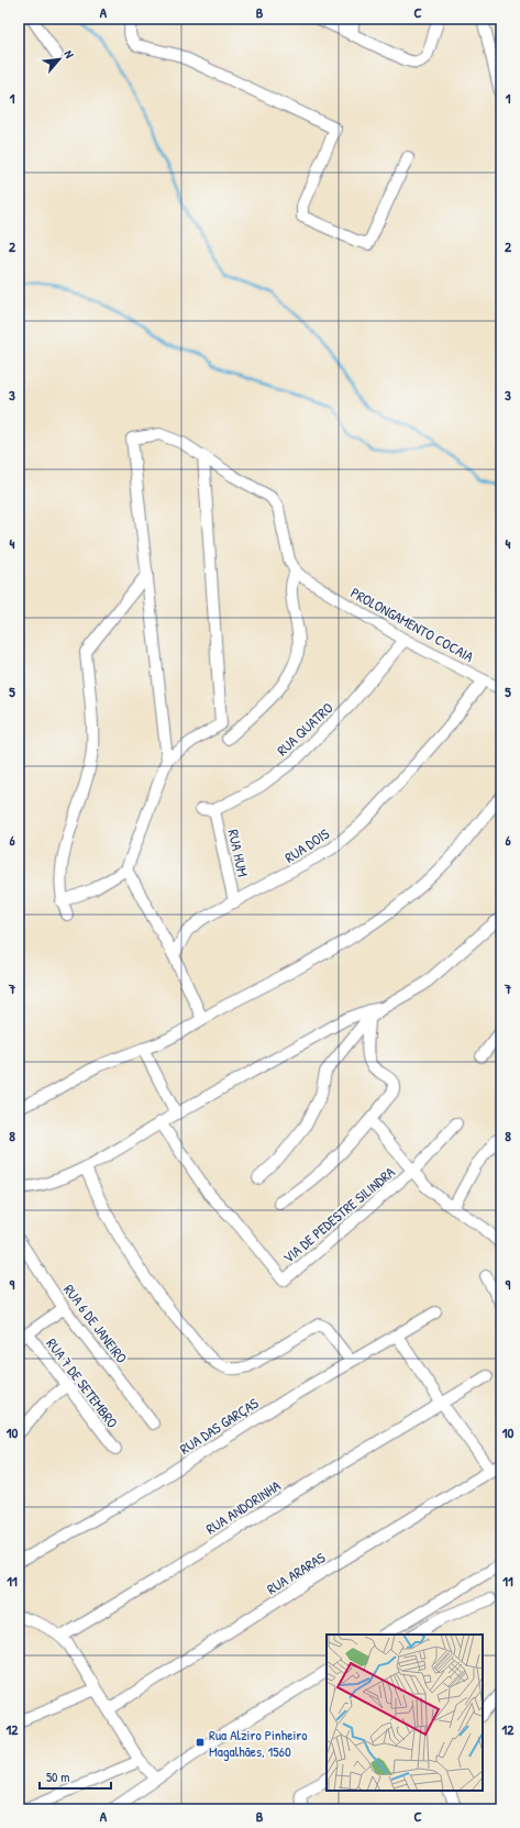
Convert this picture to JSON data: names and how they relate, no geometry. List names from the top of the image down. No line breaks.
{"streets":{"street":["PROLONGAMENTO COCAIA","RUA QUATRO","RUA DOIS","RUA HUM","VIA DE PEDESTRE SILINDRA","RUA 6 DE JANEIRO","RUA 7 DE SETEMBRO","RUA DAS GARÇAS","RUA ANDORINHA","RUA ARARAS"]},"crossings":[["PROLONGAMENTO COCAIA","RUA QUATRO"],["PROLONGAMENTO COCAIA","RUA DOIS"],["RUA QUATRO","RUA HUM"],["RUA DOIS","RUA HUM"]],"places":{"transit":["Rua Alziro Pinheiro Magalhães, 1560"]},"scale_bar":"50 m","north":"top right","grid":{"columns":["A","B","C"],"rows":["1","2","3","4","5","6","7","8","9","10","11","12"]}}
